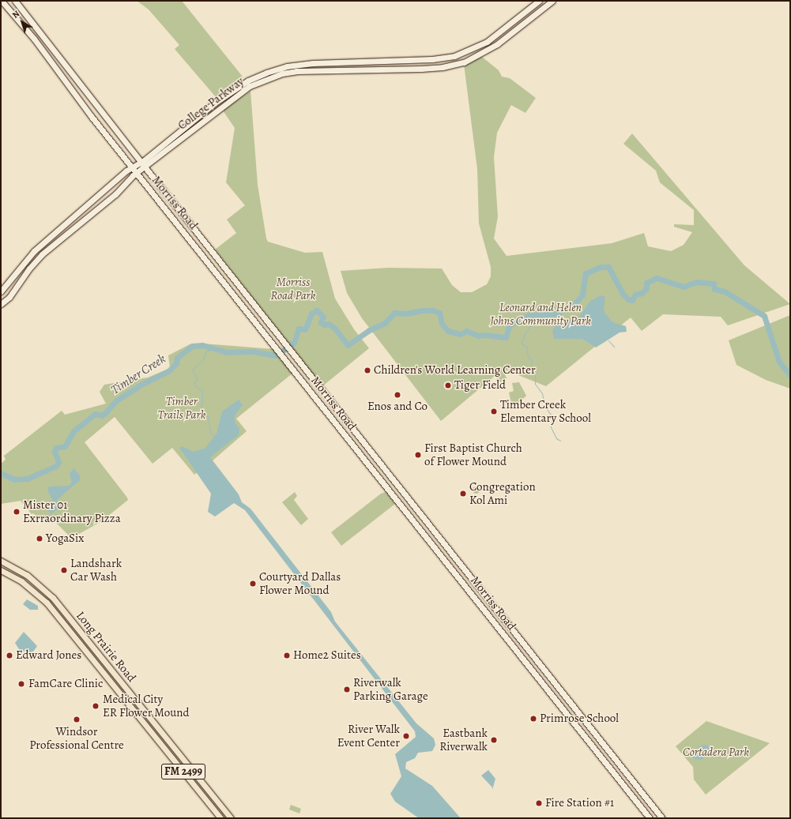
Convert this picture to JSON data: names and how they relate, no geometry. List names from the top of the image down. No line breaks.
{"streets":{"main road":["College Parkway","Morriss Road","Long Prairie Road","FM 2499"]},"crossings":[["College Parkway","Morriss Road"]],"water":["Timber Creek"],"parks":["Morriss Road Park","Leonard and Helen Johns Community Park","Timber Trails Park","Cortadera Park"],"places":["Children's World Learning Center","Tiger Field","Enos and Co","Timber Creek Elementary School","First Baptist Church of Flower Mound","Congregation Kol Ami","Mister 01 Exrraordinary Pizza","YogaSix","Landshark Car Wash","Courtyard Dallas Flower Mound","Edward Jones","Home2 Suites","FamCare Clinic","Riverwalk Parking Garage","Medical City ER Flower Mound","Primrose School","Windsor Professional Centre","River Walk Event Center","Eastbank Riverwalk","Fire Station #1"],"north":"top left"}
